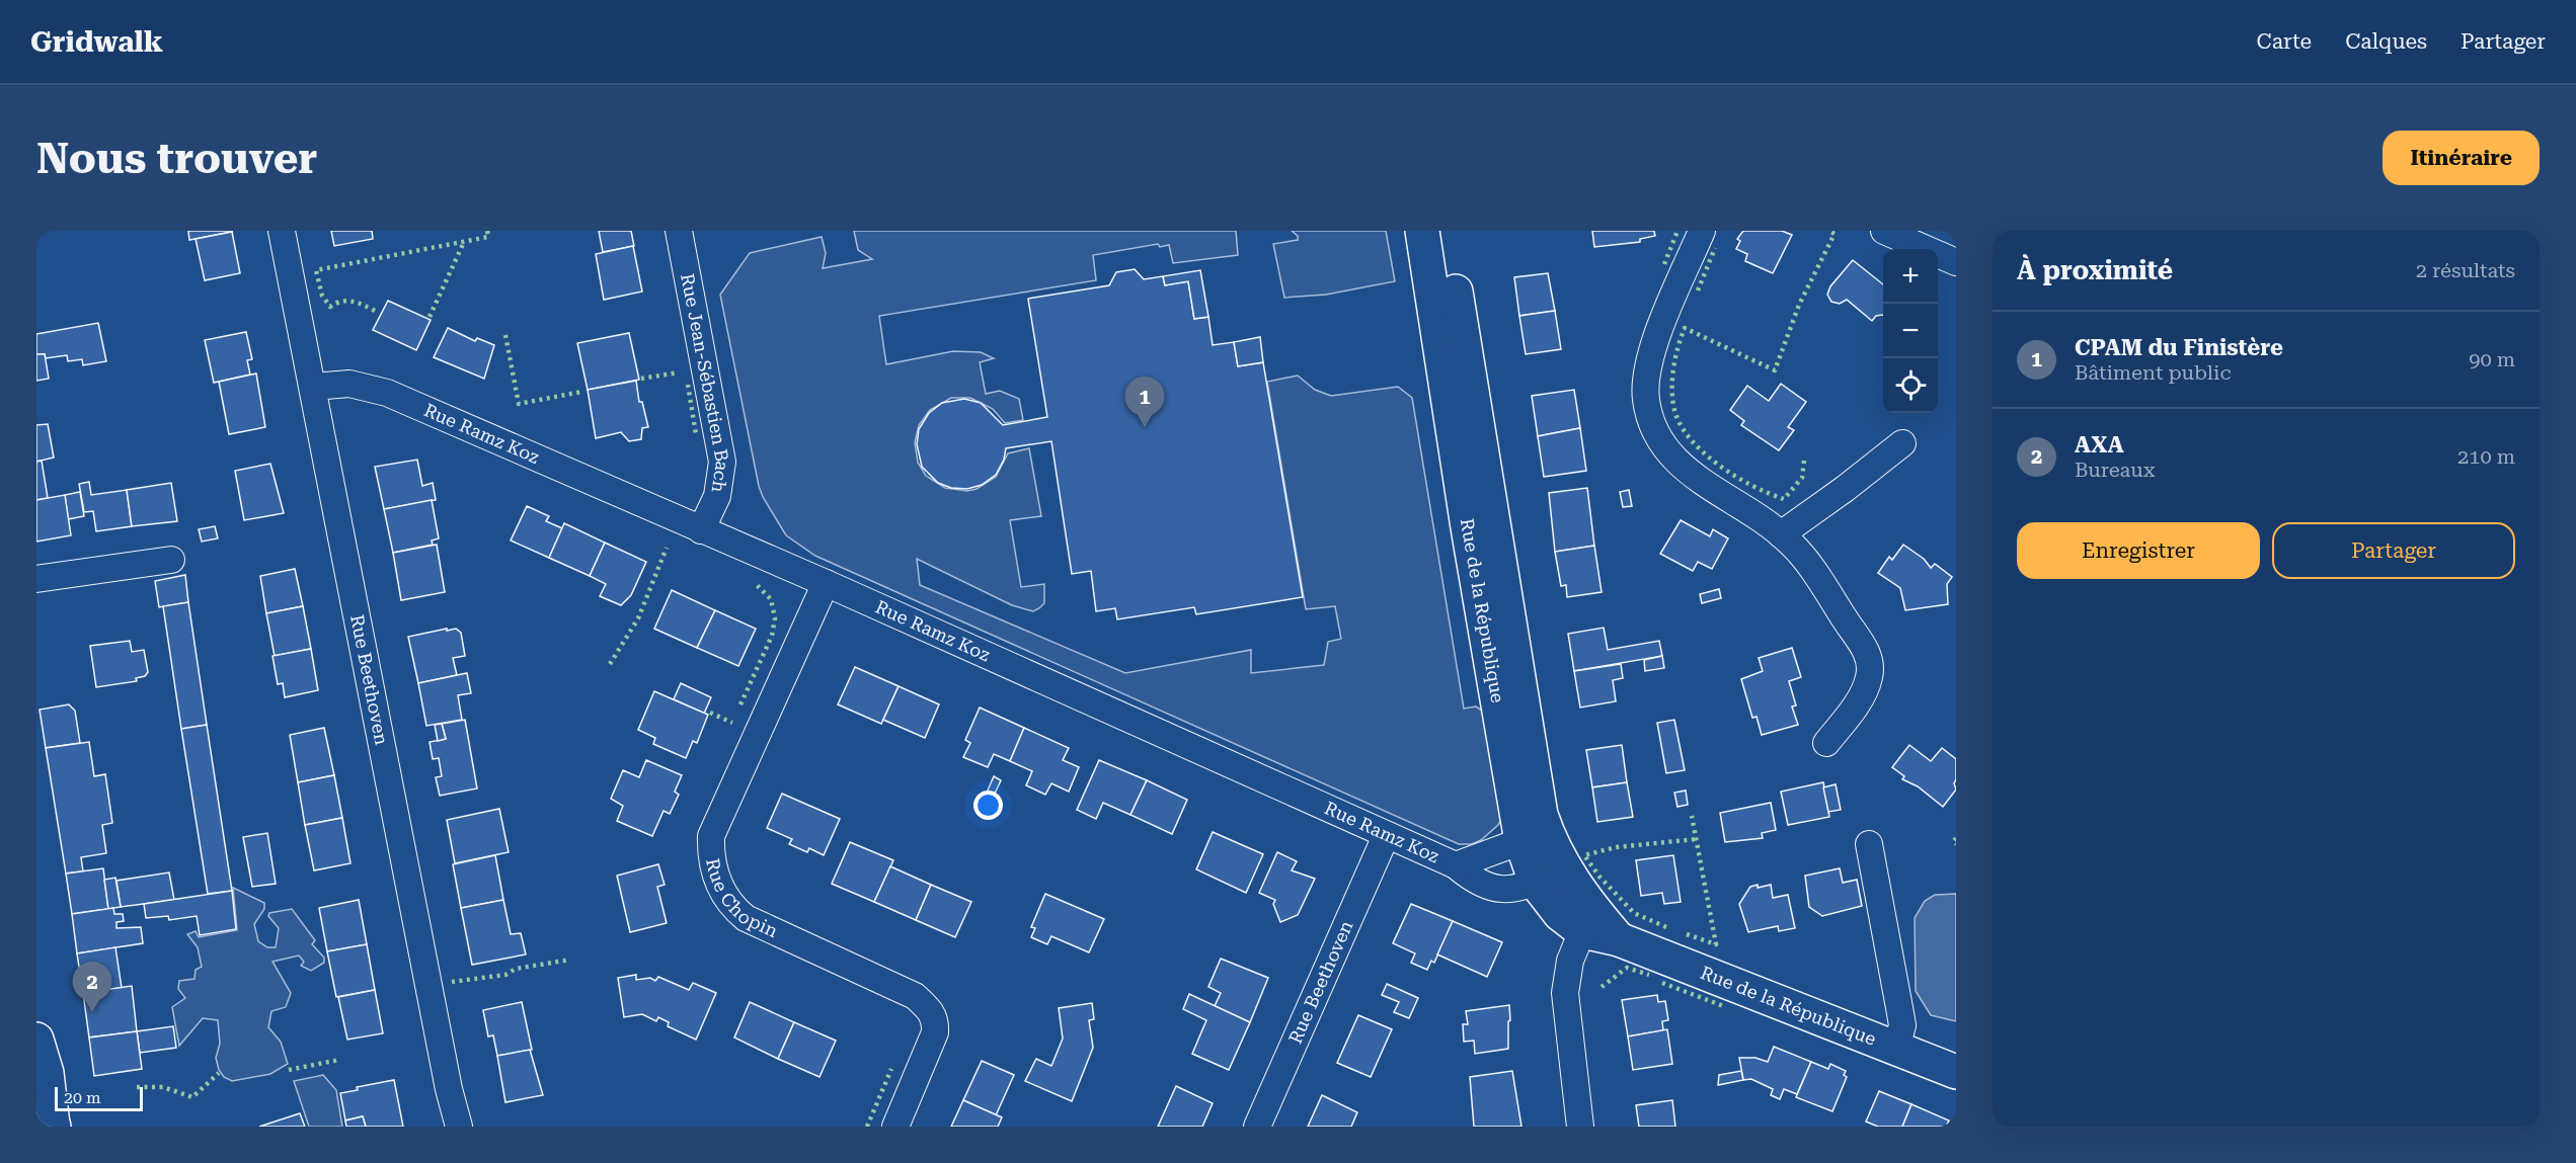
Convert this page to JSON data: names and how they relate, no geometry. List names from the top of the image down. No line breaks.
{"streets":{"street":["Rue Jean-Sébastien Bach","Rue Ramz Koz","Rue de la République","Rue Beethoven","Rue Chopin"]},"crossings":[["Rue Jean-Sébastien Bach","Rue Ramz Koz"],["Rue Ramz Koz","Rue de la République"],["Rue Ramz Koz","Rue Beethoven"],["Rue Ramz Koz","Rue Chopin"]],"scale_bar":"20 m","page":{"header":"Gridwalk","nav":["Carte","Calques","Partager"],"buttons":["Itinéraire",["Enregistrer","Partager"]],"title":"Nous trouver","heading":["À proximité","2 résultats"],"map_buttons":["+","−"],"list":[{"mark":"1","name":"CPAM du Finistère","note":"Bâtiment public","value":"90 m"},{"mark":"2","name":"AXA","note":"Bureaux","value":"210 m"}],"pins":["1","2"],"scale":"20 m"}}
